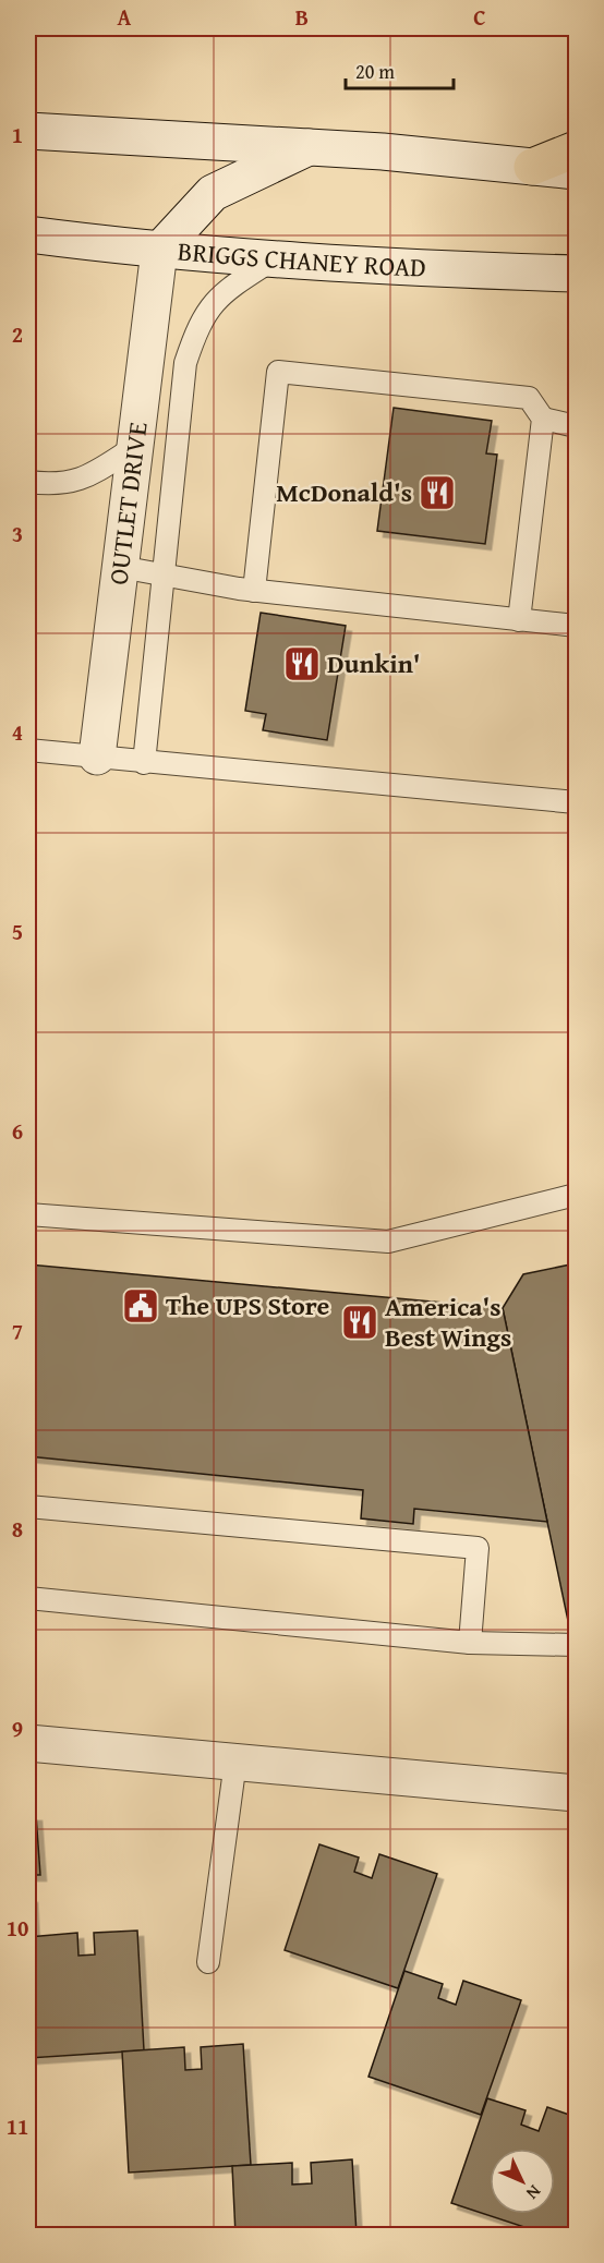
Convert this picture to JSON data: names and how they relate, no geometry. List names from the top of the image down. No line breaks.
{"streets":{"main road":["BRIGGS CHANEY ROAD","OUTLET DRIVE"]},"crossings":[["BRIGGS CHANEY ROAD","OUTLET DRIVE"]],"places":{"restaurant":["McDonald's","Dunkin'","America's Best Wings"],"public building":["The UPS Store"]},"scale_bar":"20 m","north":"bottom right","grid":{"columns":["A","B","C"],"rows":["1","2","3","4","5","6","7","8","9","10","11"]}}
